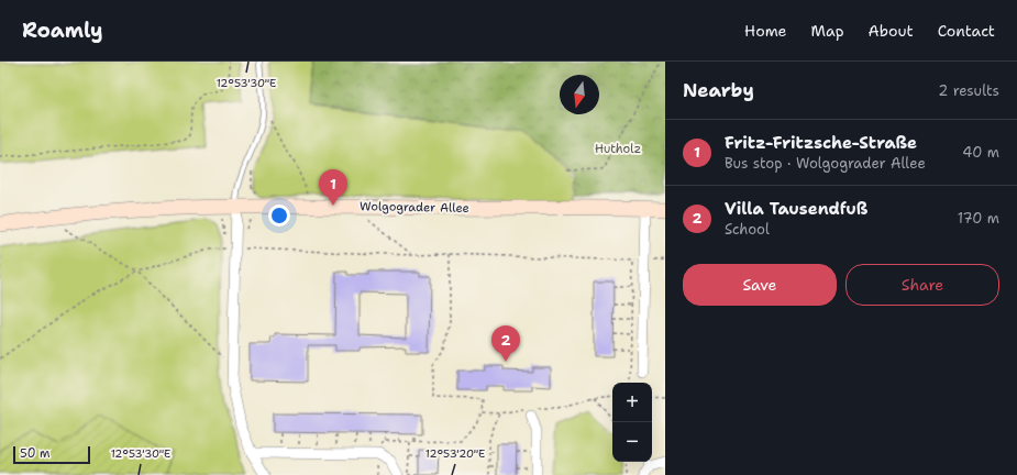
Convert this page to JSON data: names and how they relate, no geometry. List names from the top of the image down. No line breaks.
{"streets":{"main road":["Wolgograder Allee"]},"parks":["Hutholz"],"scale_bar":"50 m","north":"bottom","page":{"header":"Roamly","nav":["Home","Map","About","Contact"],"heading":["Nearby","2 results"],"list":[{"mark":"1","name":"Fritz-Fritzsche-Straße","note":"Bus stop · Wolgograder Allee","value":"40 m"},{"mark":"2","name":"Villa Tausendfuß","note":"School","value":"170 m"}],"pins":["1","2"],"buttons":["Save","Share"],"map_buttons":["+","−"],"scale":"50 m"},"coordinates":["12°53'30\"E","12°53'20\"E"]}
